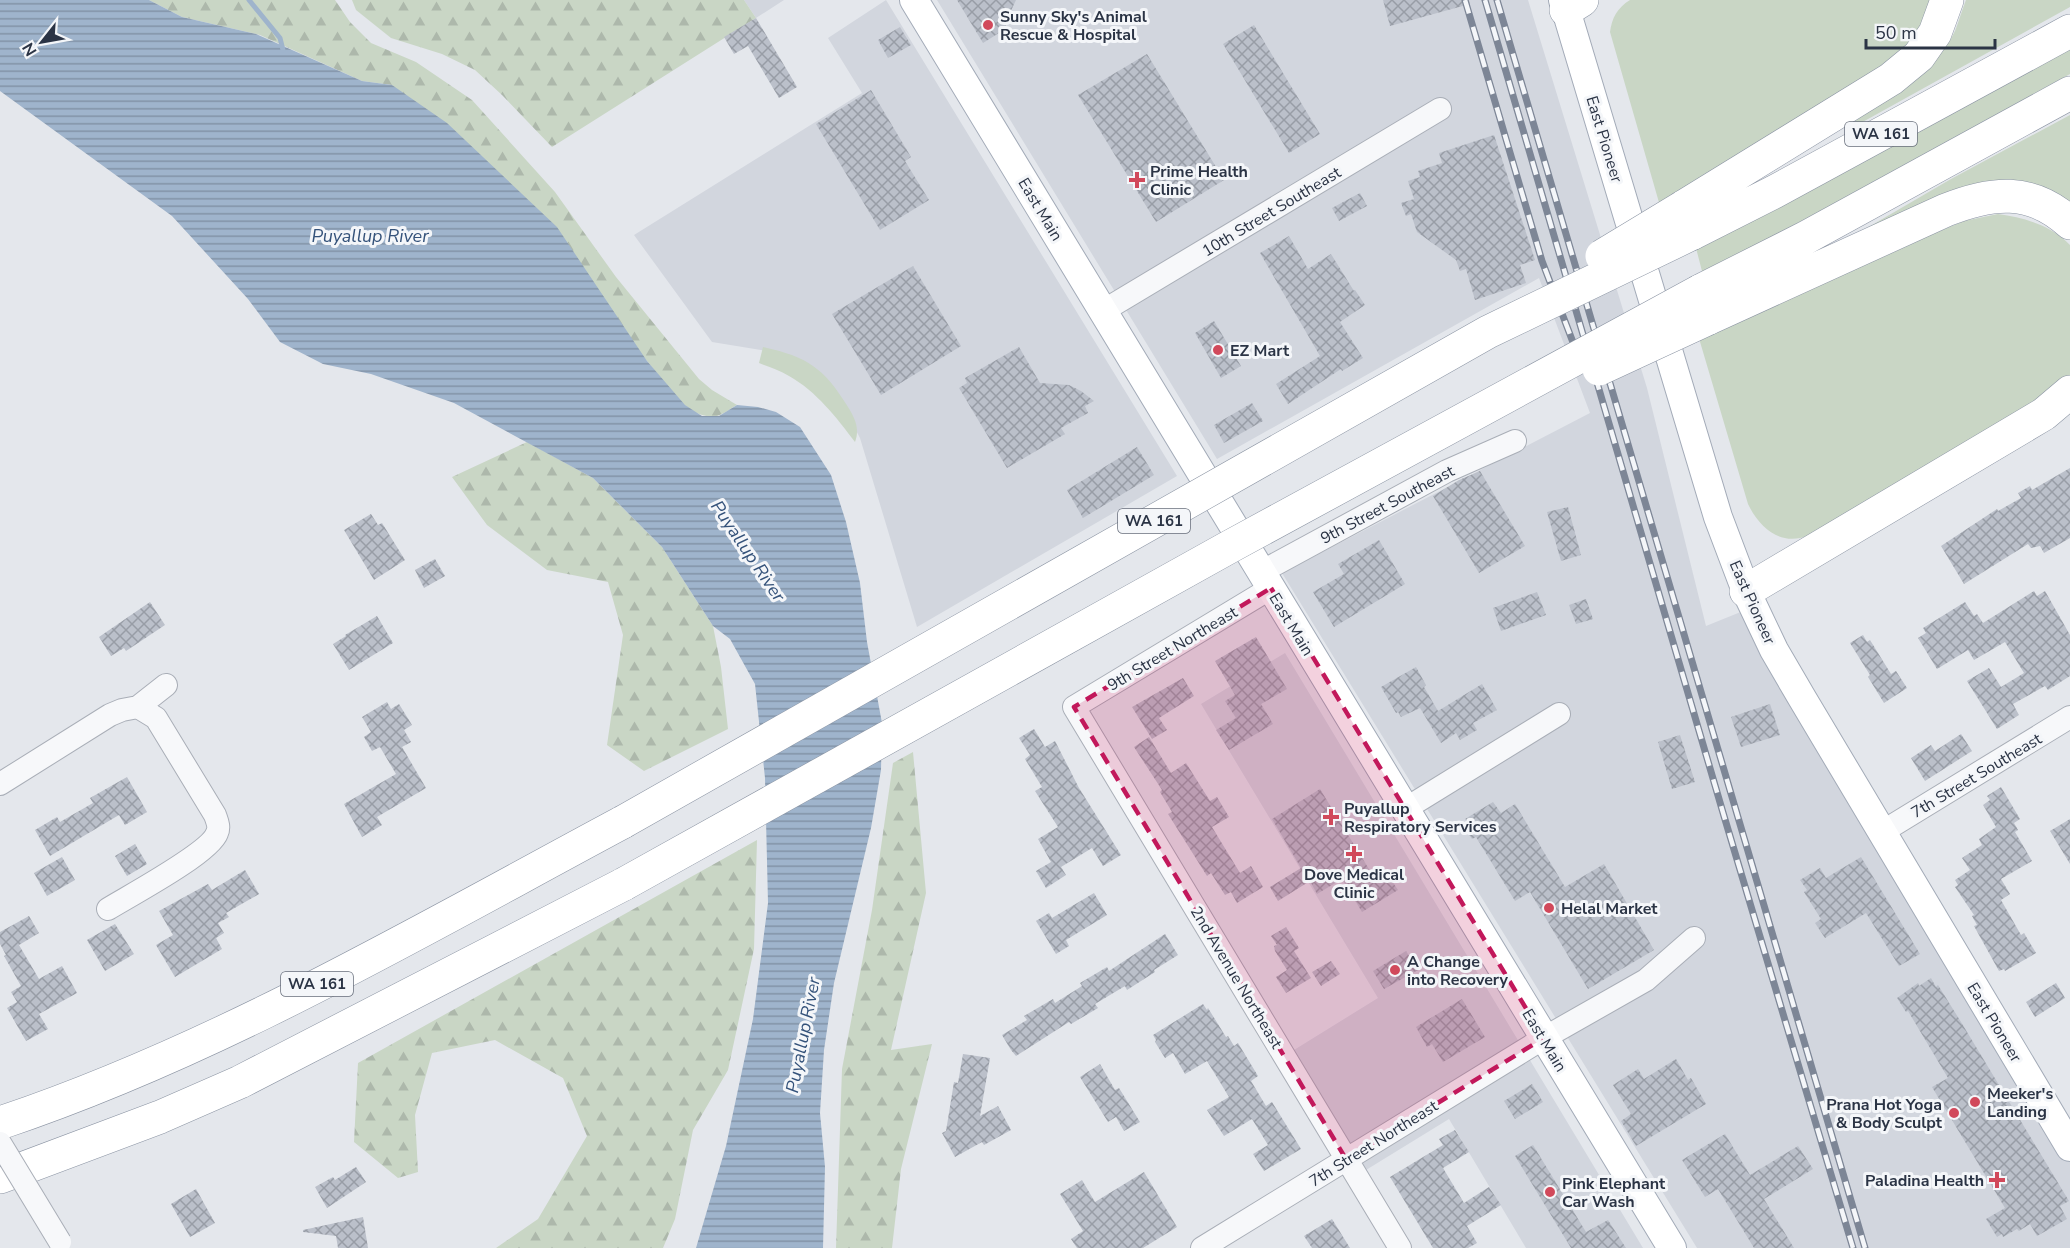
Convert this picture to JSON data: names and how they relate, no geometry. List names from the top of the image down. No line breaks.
{"streets":{"highway":["WA 161"],"main road":["East Pioneer","East Main"],"street":["10th Street Southeast","9th Street Southeast","9th Street Northeast","7th Street Southeast","2nd Avenue Northeast","7th Street Northeast"]},"crossings":[["East Pioneer","7th Street Southeast"],["East Main","10th Street Southeast"],["East Main","9th Street Southeast"],["East Main","9th Street Northeast"],["East Main","7th Street Northeast"],["9th Street Southeast","9th Street Northeast"],["9th Street Northeast","2nd Avenue Northeast"],["2nd Avenue Northeast","7th Street Northeast"]],"water":["Puyallup River"],"places":{"other":["Sunny Sky's Animal Rescue & Hospital","EZ Mart","Helal Market","A Change into Recovery","Meeker's Landing","Prana Hot Yoga & Body Sculpt","Pink Elephant Car Wash"],"health":["Prime Health Clinic","Puyallup Respiratory Services","Dove Medical Clinic","Paladina Health"]},"scale_bar":"50 m","north":"bottom left"}
